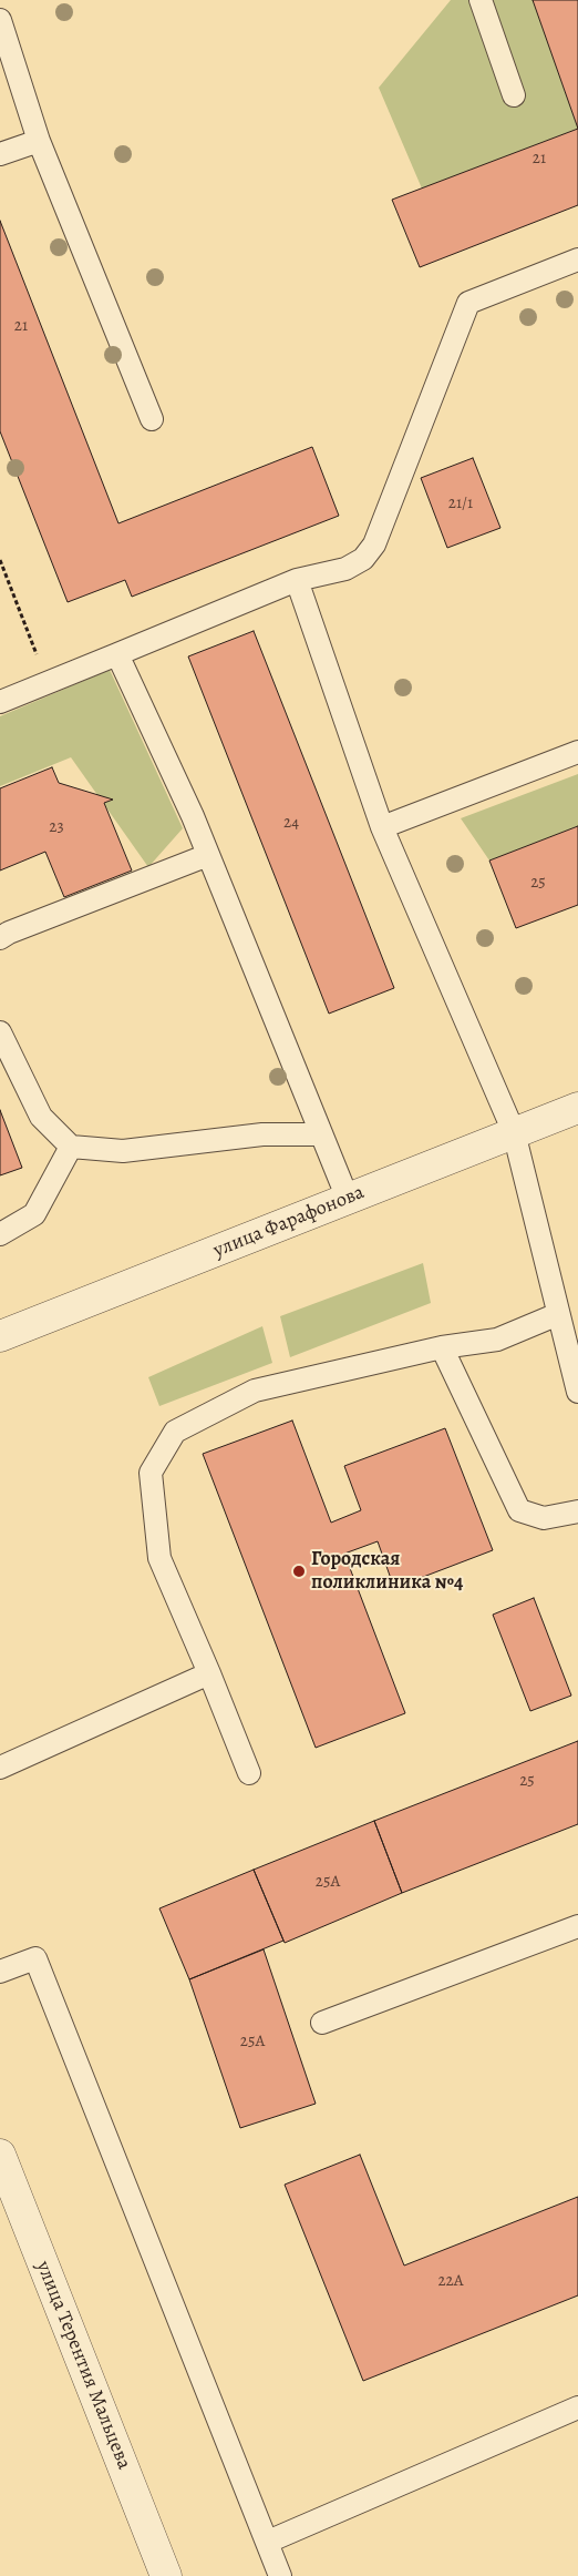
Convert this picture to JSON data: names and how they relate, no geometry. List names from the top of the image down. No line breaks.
{"streets":{"street":["улица Фарафонова","улица Терентия Мальцева"]},"places":["Городская поликлиника №4"],"house_numbers":["21","21","21/1","24","23","25","25","25А","25А","22А"]}
